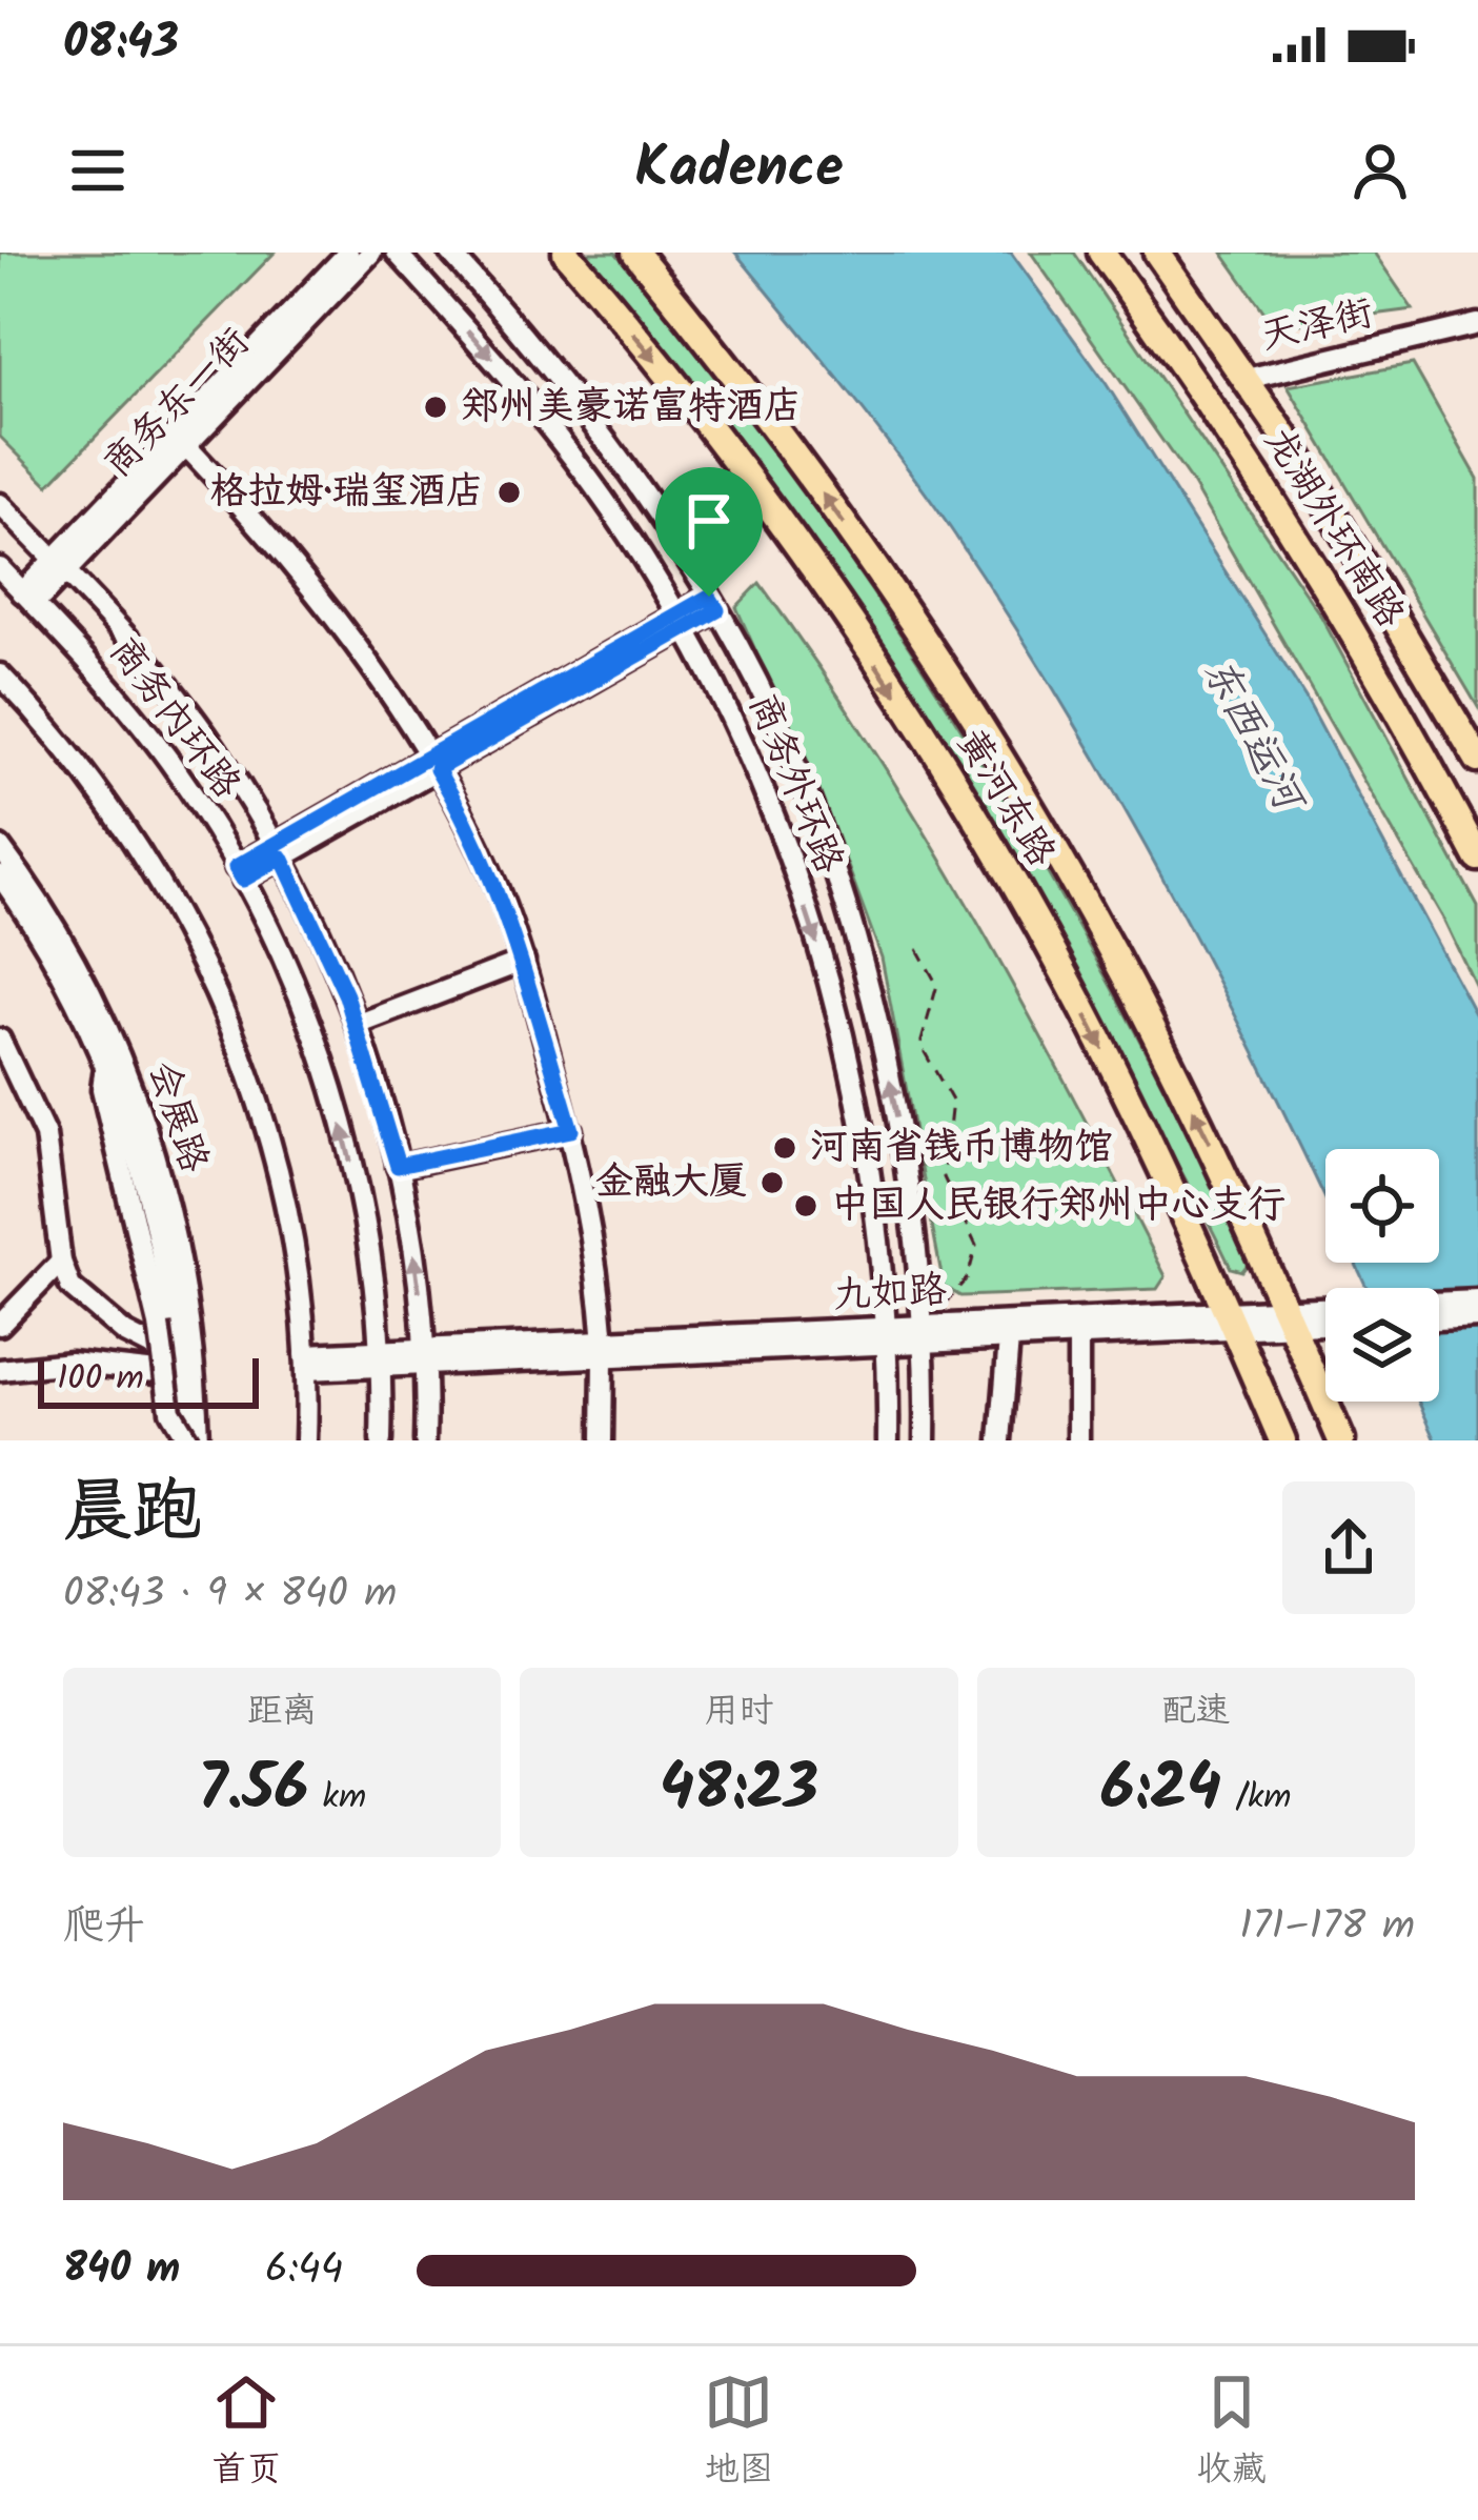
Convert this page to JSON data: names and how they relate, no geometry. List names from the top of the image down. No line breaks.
{"streets":{"main road":["龙湖外环南路","黄河东路"],"street":["天泽街","商务东一街","商务内环路","商务外环路","会展路","九如路"]},"crossings":[["天泽街","龙湖外环南路"],["商务东一街","商务内环路"],["商务内环路","九如路"],["商务外环路","九如路"],["黄河东路","九如路"]],"water":["东西运河"],"places":["郑州美豪诺富特酒店","格拉姆·瑞玺酒店","河南省钱币博物馆","金融大厦","中国人民银行郑州中心支行"],"scale_bar":"100 m","page":{"status":"08:43","header":"Kadence","scale":"100 m","heading":["晨跑","08:43 · 9 × 840 m"],"stats":[["距离","7.56 km"],["用时","48:23"],["配速","6:24 /km"]],"chart":["爬升","171–178 m"],"list":[{"name":"840 m","note":"6:44"}],"tabs":["首页","地图","收藏"]}}
